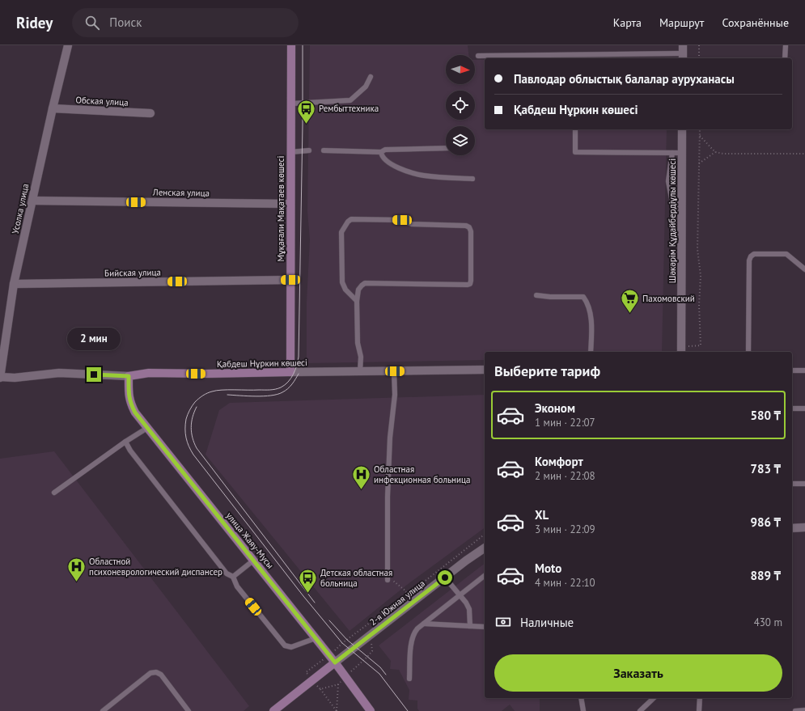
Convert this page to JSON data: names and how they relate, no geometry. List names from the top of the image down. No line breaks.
{"streets":{"main road":["Мұқағали Мақатаев көшесі","Қабдеш Нұркин көшесі","улица Жаяу-Мусы"],"street":["Обская улица","Ленская улица","Усолка улица","Шәкәрім Құдайбердіұлы көшесі","Бийская улица","2-я Южная улица"]},"crossings":[["Обская улица","Усолка улица"],["Ленская улица","Усолка улица"],["Ленская улица","Мұқағали Мақатаев көшесі"],["Усолка улица","Бийская улица"],["Усолка улица","Қабдеш Нұркин көшесі"],["Мұқағали Мақатаев көшесі","Бийская улица"],["Мұқағали Мақатаев көшесі","Қабдеш Нұркин көшесі"],["Қабдеш Нұркин көшесі","улица Жаяу-Мусы"],["улица Жаяу-Мусы","2-я Южная улица"]],"places":{"bus stop":["Рембыттехника","Детская областная больница"],"supermarket":["Пахомовский"],"hospital":["Областная инфекционная больница","Областной психоневрологический диспансер"]},"north":"right","page":{"header":"Ridey","search":"Поиск","nav":["Карта","Маршрут","Сохранённые"],"banner":["Павлодар облыстық балалар ауруханасы","Қабдеш Нұркин көшесі"],"bubble":"2 мин","heading":"Выберите тариф","list":[{"name":"Эконом","note":"1 мин · 22:07","value":"580 ₸"},{"name":"Комфорт","note":"2 мин · 22:08","value":"783 ₸"},{"name":"XL","note":"3 мин · 22:09","value":"986 ₸"},{"name":"Moto","note":"4 мин · 22:10","value":"889 ₸"}],"pay":["Наличные","430 m"],"buttons":"Заказать"}}
